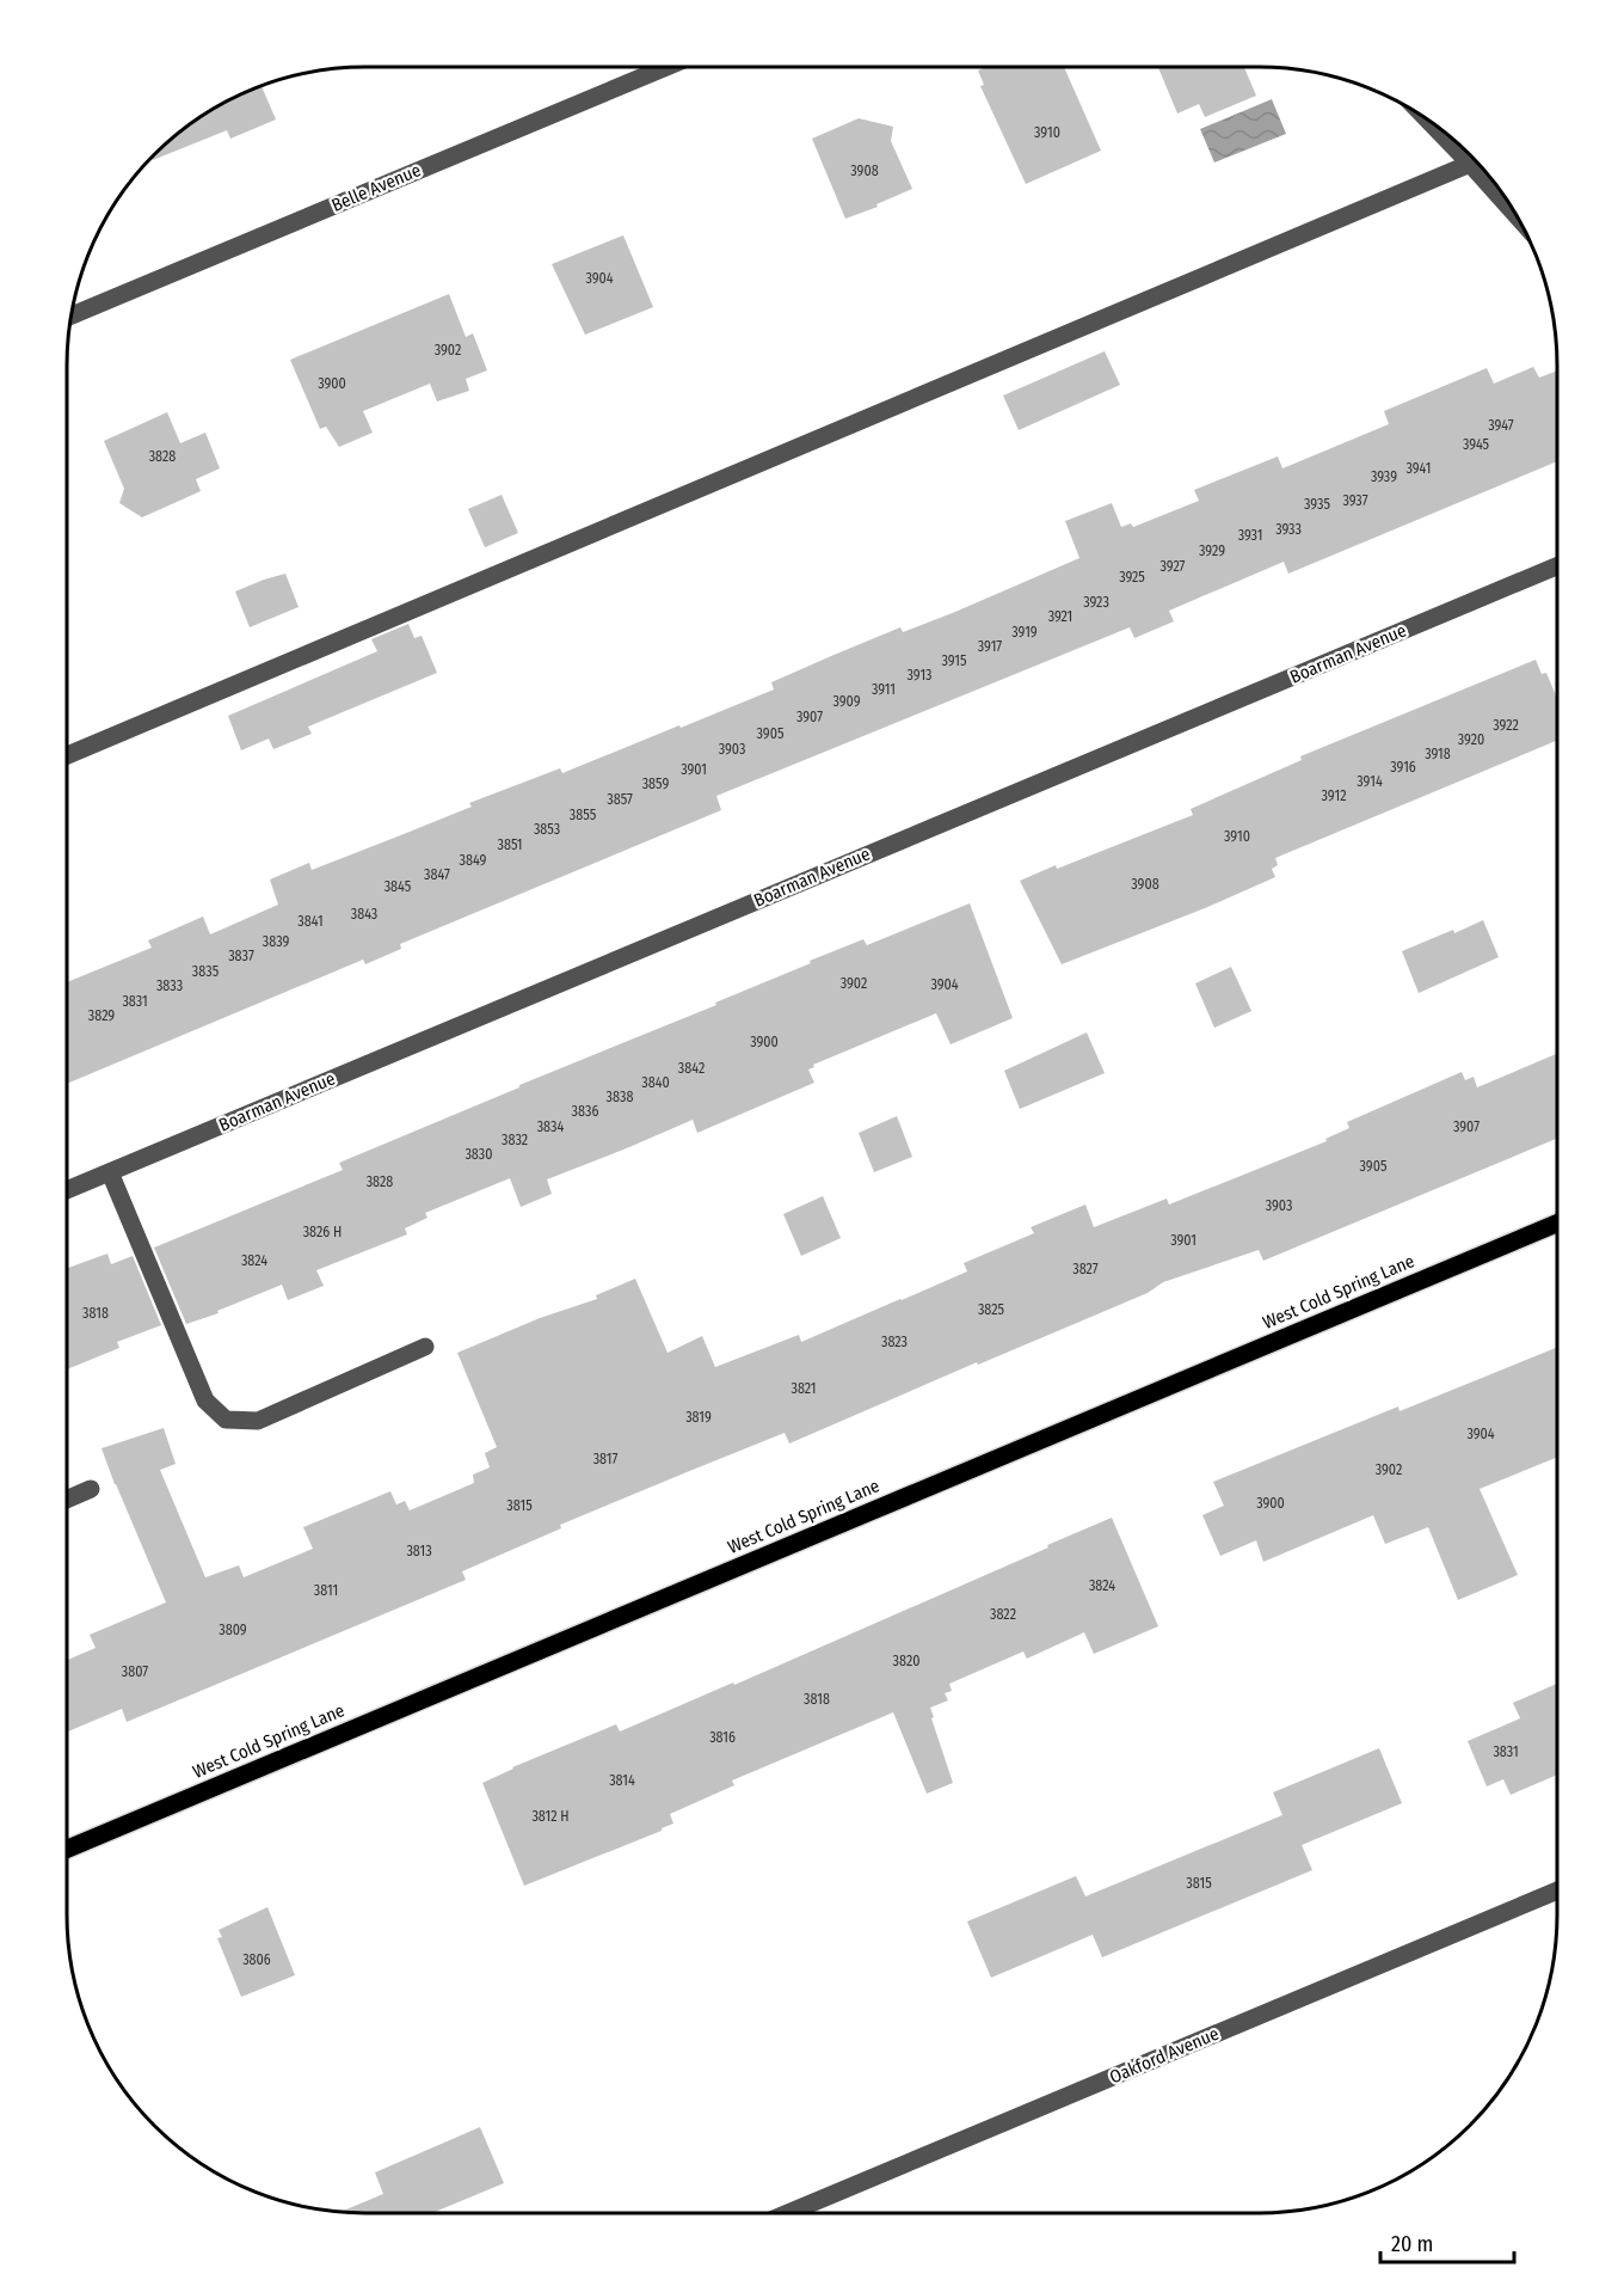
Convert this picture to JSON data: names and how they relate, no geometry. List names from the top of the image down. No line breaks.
{"streets":{"main road":["West Cold Spring Lane"],"street":["Belle Avenue","Boarman Avenue","Oakford Avenue"]},"house_numbers":["3910","3908","3904","3902","3900","3947","3945","3828","3941","3939","3937","3935","3933","3931","3929","3927","3925","3923","3921","3919","3917","3915","3913","3911","3909","3907","3922","3905","3920","3903","3918","3916","3901","3914","3859","3912","3857","3855","3853","3910","3851","3849","3847","3908","3845","3843","3841","3839","3837","3835","3902","3904","3833","3831","3829","3900","3842","3840","3838","3836","3834","3907","3832","3830","3905","3828","3903","3826 H","3901","3824","3827","3825","3818","3823","3821","3819","3904","3817","3902","3900","3815","3813","3824","3811","3822","3809","3820","3807","3818","3816","3831","3814","3812 H","3815","3806"],"scale_bar":"20 m"}
